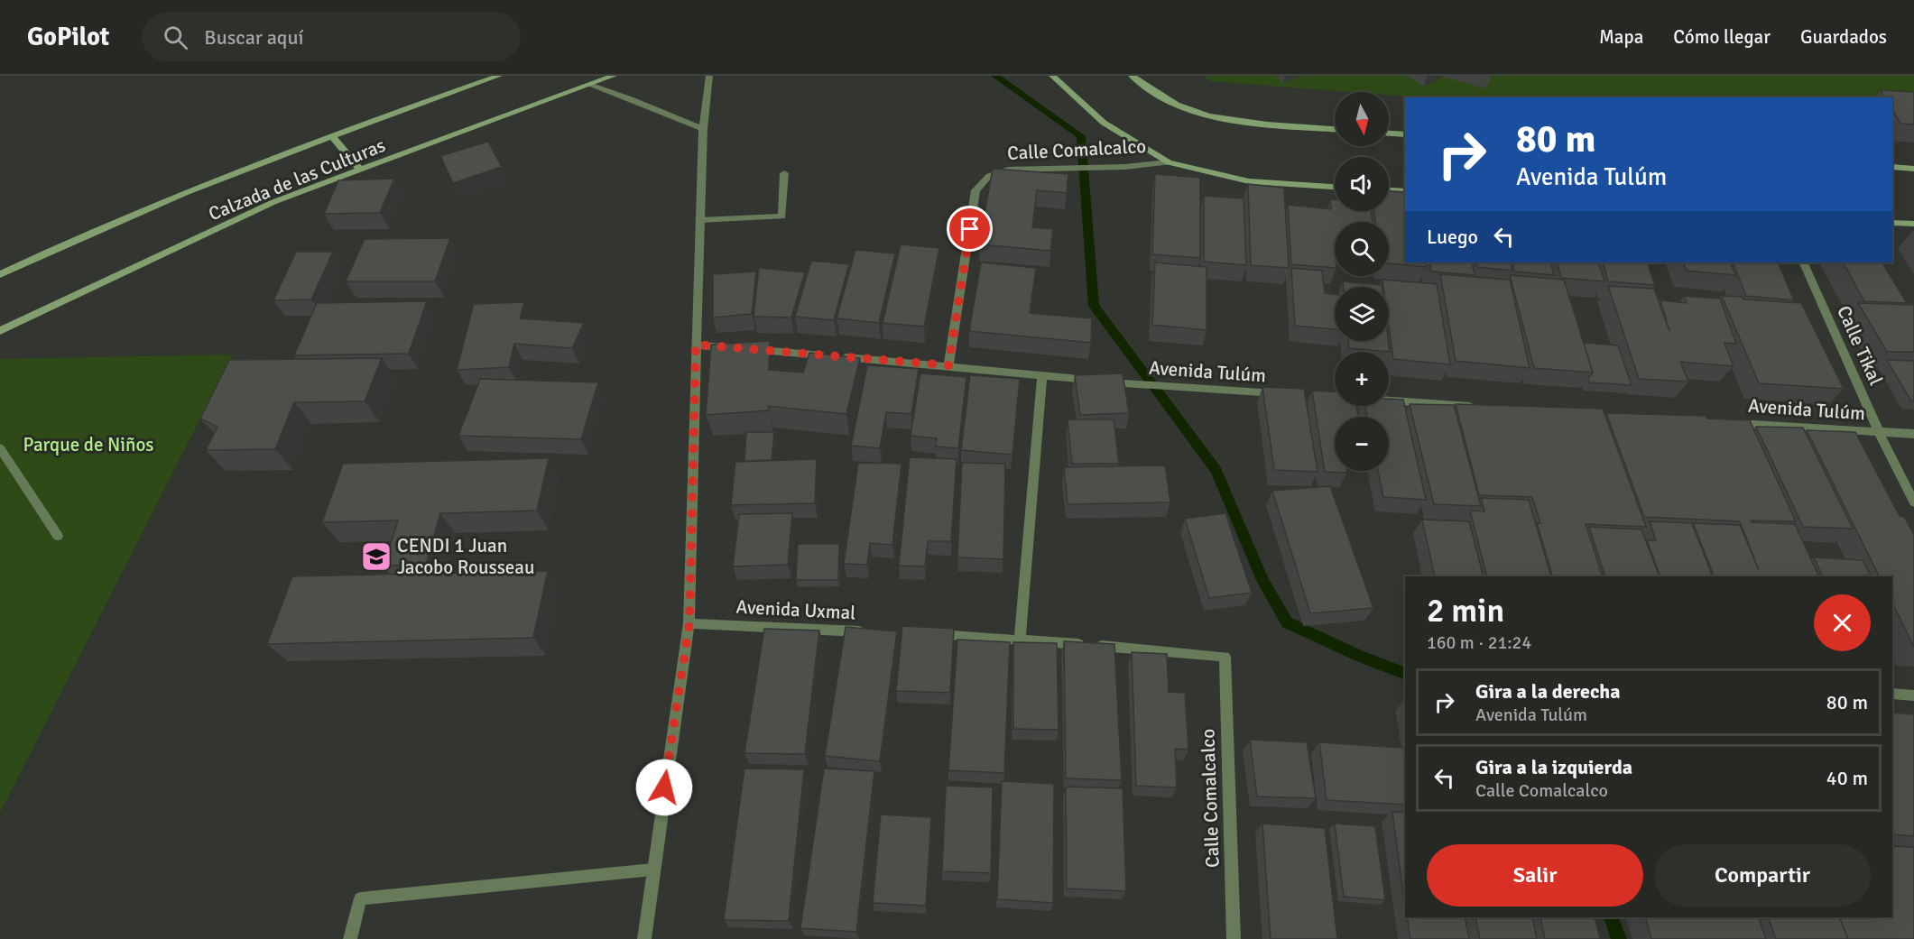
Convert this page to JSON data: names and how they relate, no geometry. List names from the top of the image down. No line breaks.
{"streets":{"main road":["Calzada de las Culturas"],"street":["Calle Comalcalco","Calle Tikal","Avenida Tulúm","Avenida Uxmal"]},"crossings":[["Calle Comalcalco","Avenida Tulúm"],["Calle Tikal","Avenida Tulúm"]],"parks":["Parque de Niños"],"places":{"school or university":["CENDI 1 Juan Jacobo Rousseau"]},"north":"bottom","page":{"header":"GoPilot","search":"Buscar aquí","nav":["Mapa","Cómo llegar","Guardados"],"map_buttons":["+","−"],"turn":["80 m","Avenida Tulúm"],"then":"Luego","heading":["2 min","160 m · 21:24"],"list":[{"name":"Gira a la derecha","note":"Avenida Tulúm","value":"80 m"},{"name":"Gira a la izquierda","note":"Calle Comalcalco","value":"40 m"}],"buttons":["Salir","Compartir"]}}
